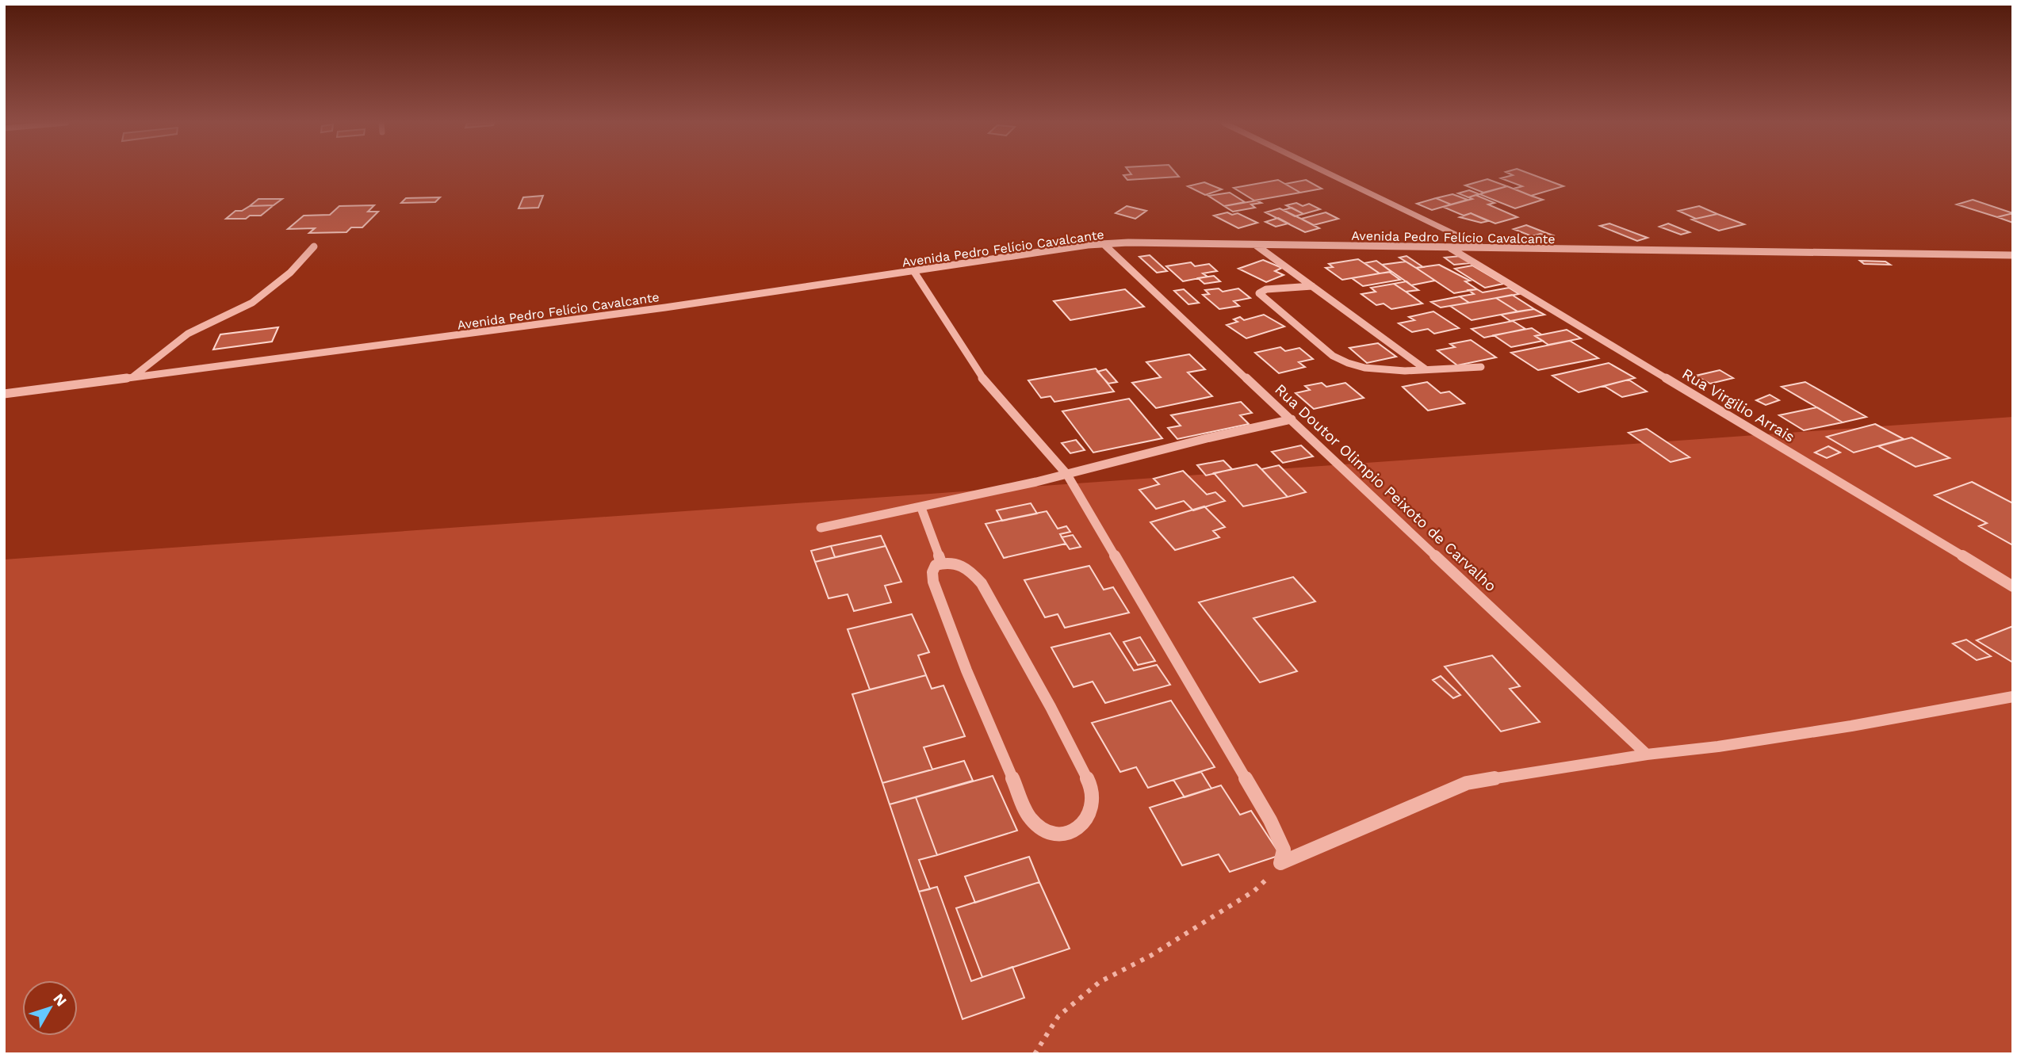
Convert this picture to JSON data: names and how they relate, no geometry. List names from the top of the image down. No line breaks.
{"streets":{"street":["Avenida Pedro Felício Cavalcante","Rua Virgilio Arrais","Rua Doutor Olimpio Peixoto de Carvalho"]},"crossings":[["Avenida Pedro Felício Cavalcante","Rua Virgilio Arrais"],["Avenida Pedro Felício Cavalcante","Rua Doutor Olimpio Peixoto de Carvalho"]],"north":"top right"}
